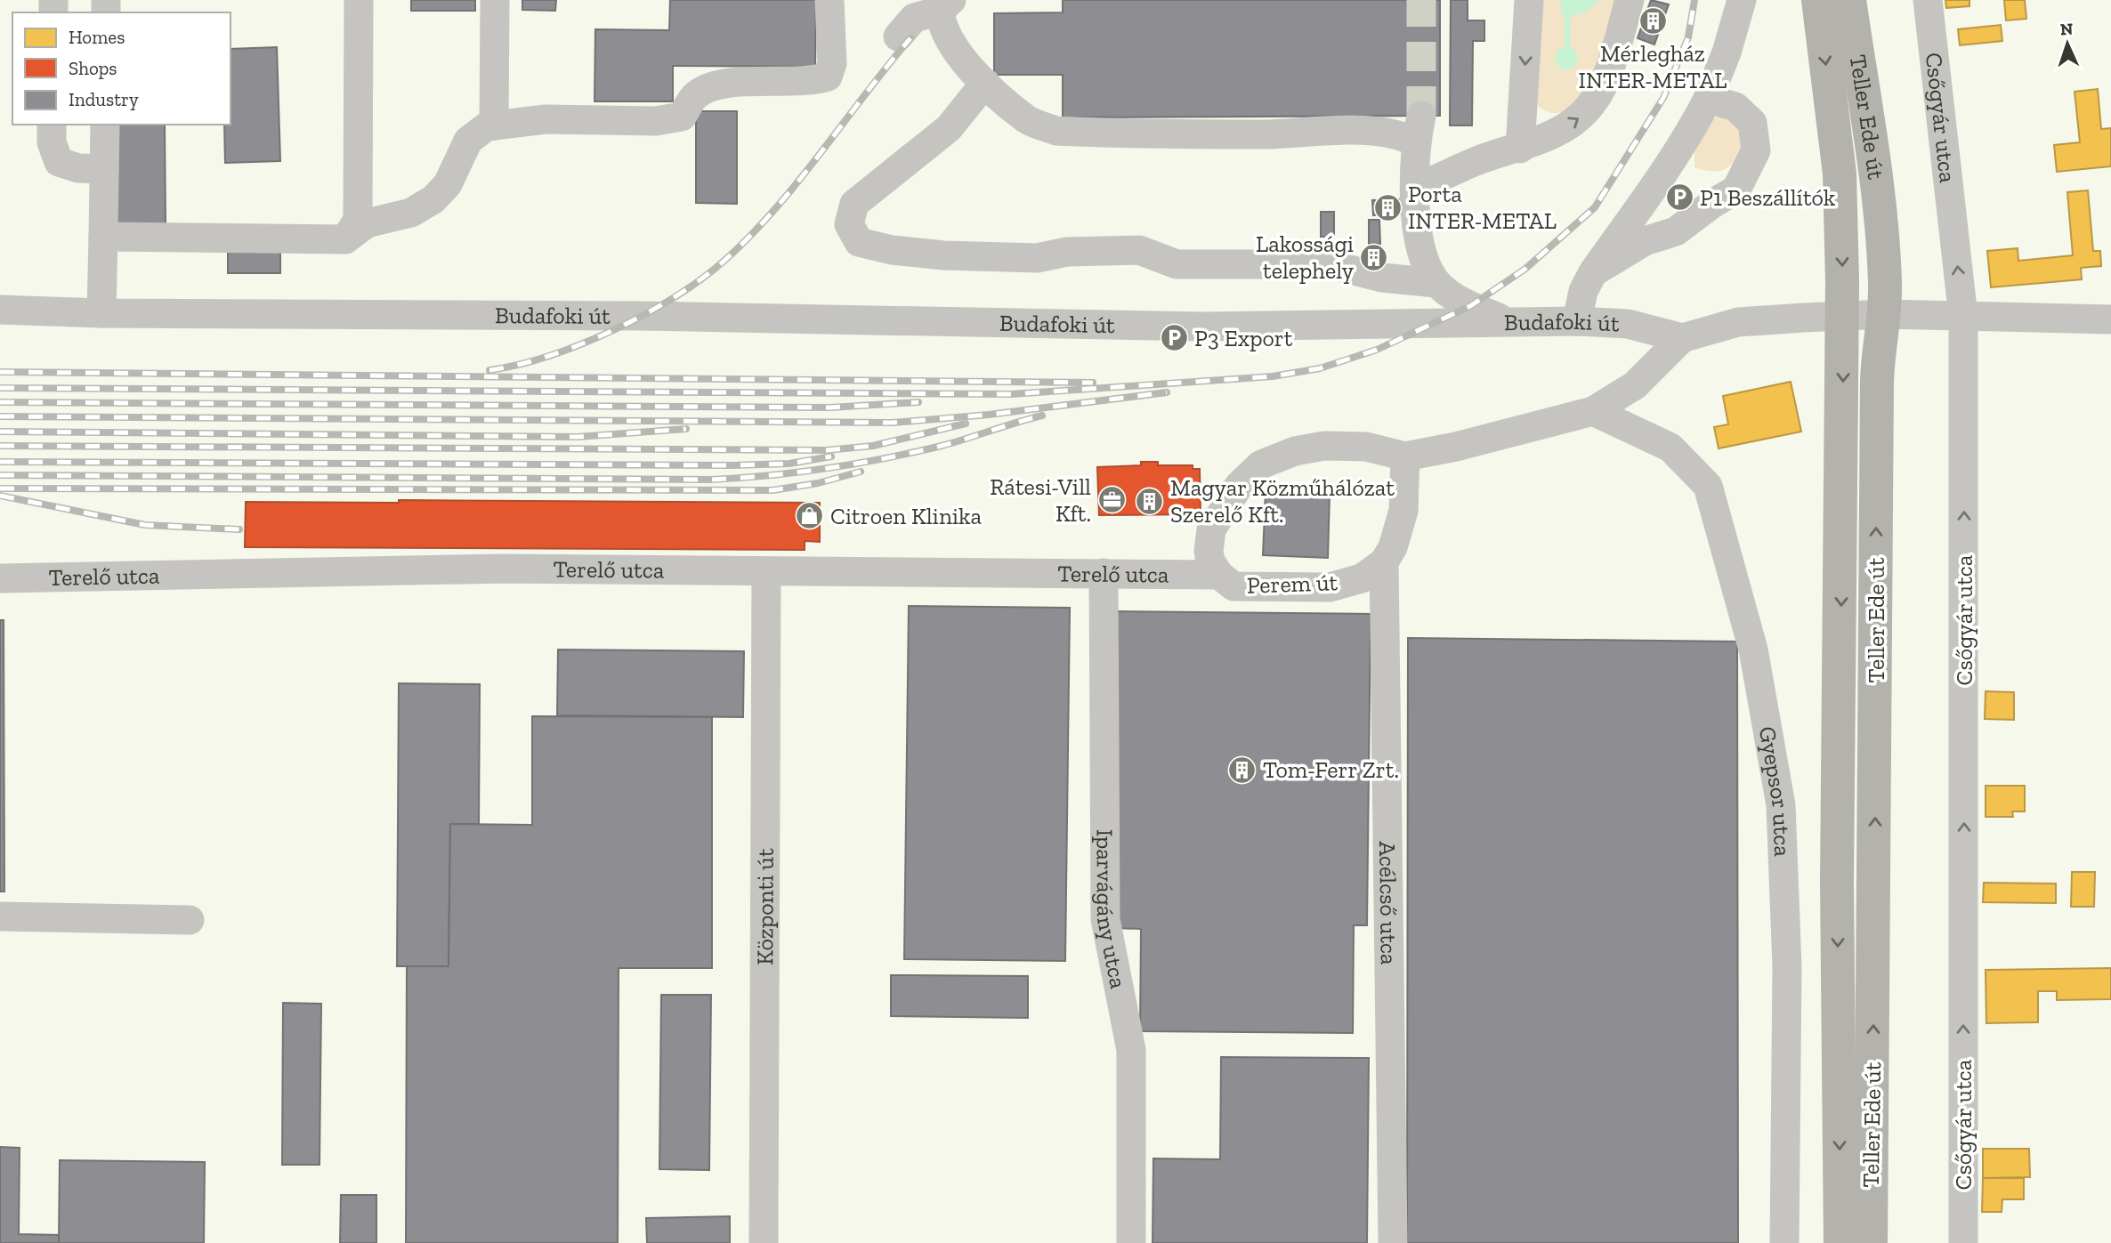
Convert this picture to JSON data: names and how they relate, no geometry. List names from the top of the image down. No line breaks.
{"streets":{"main road":["Teller Ede út"],"street":["Csőgyár utca","Budafoki út","Terelő utca","Perem út","Gyepsor utca","Acélcső utca","Központi út","Iparvágány utca"]},"crossings":[["Budafoki út","Perem út"],["Terelő utca","Perem út"],["Terelő utca","Acélcső utca"],["Terelő utca","Központi út"],["Terelő utca","Iparvágány utca"],["Perem út","Gyepsor utca"],["Perem út","Acélcső utca"]],"one_way":["Csőgyár utca"],"places":{"building":["Mérlegház INTER-METAL","Porta INTER-METAL","Lakossági telephely","Magyar Közműhálózat Szerelő Kft.","Tom-Ferr Zrt."],"parking":["P1 Beszállítók","P3 Export"],"office":["Rátesi-Vill Kft."],"shop":["Citroen Klinika"]},"legend":["Homes","Shops","Industry"],"north":"top"}
